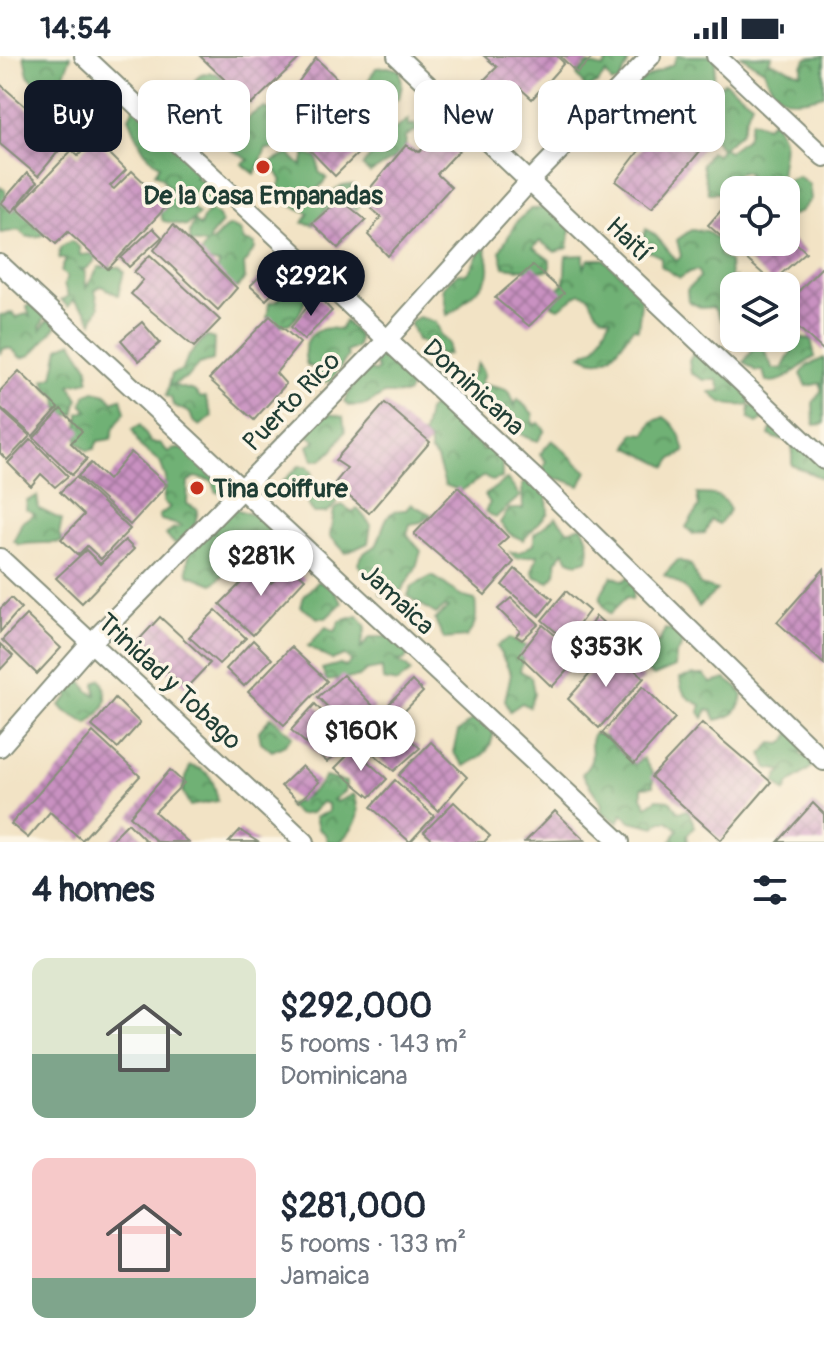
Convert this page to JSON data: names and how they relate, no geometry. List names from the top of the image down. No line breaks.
{"streets":{"street":["Haití","Dominicana","Puerto Rico","Jamaica","Trinidad y Tobago"]},"crossings":[["Haití","Puerto Rico"],["Dominicana","Puerto Rico"],["Puerto Rico","Jamaica"],["Puerto Rico","Trinidad y Tobago"]],"places":["De la Casa Empanadas","Tina coiffure"],"page":{"status":"14:54","chip":["Buy","Rent","Filters","New","Apartment"],"price":["$292K","$281K","$353K","$160K"],"heading":"4 homes","list":[{"name":"$292,000","note":"5 rooms · 143 m² · Dominicana"},{"name":"$281,000","note":"5 rooms · 133 m² · Jamaica"}]}}
